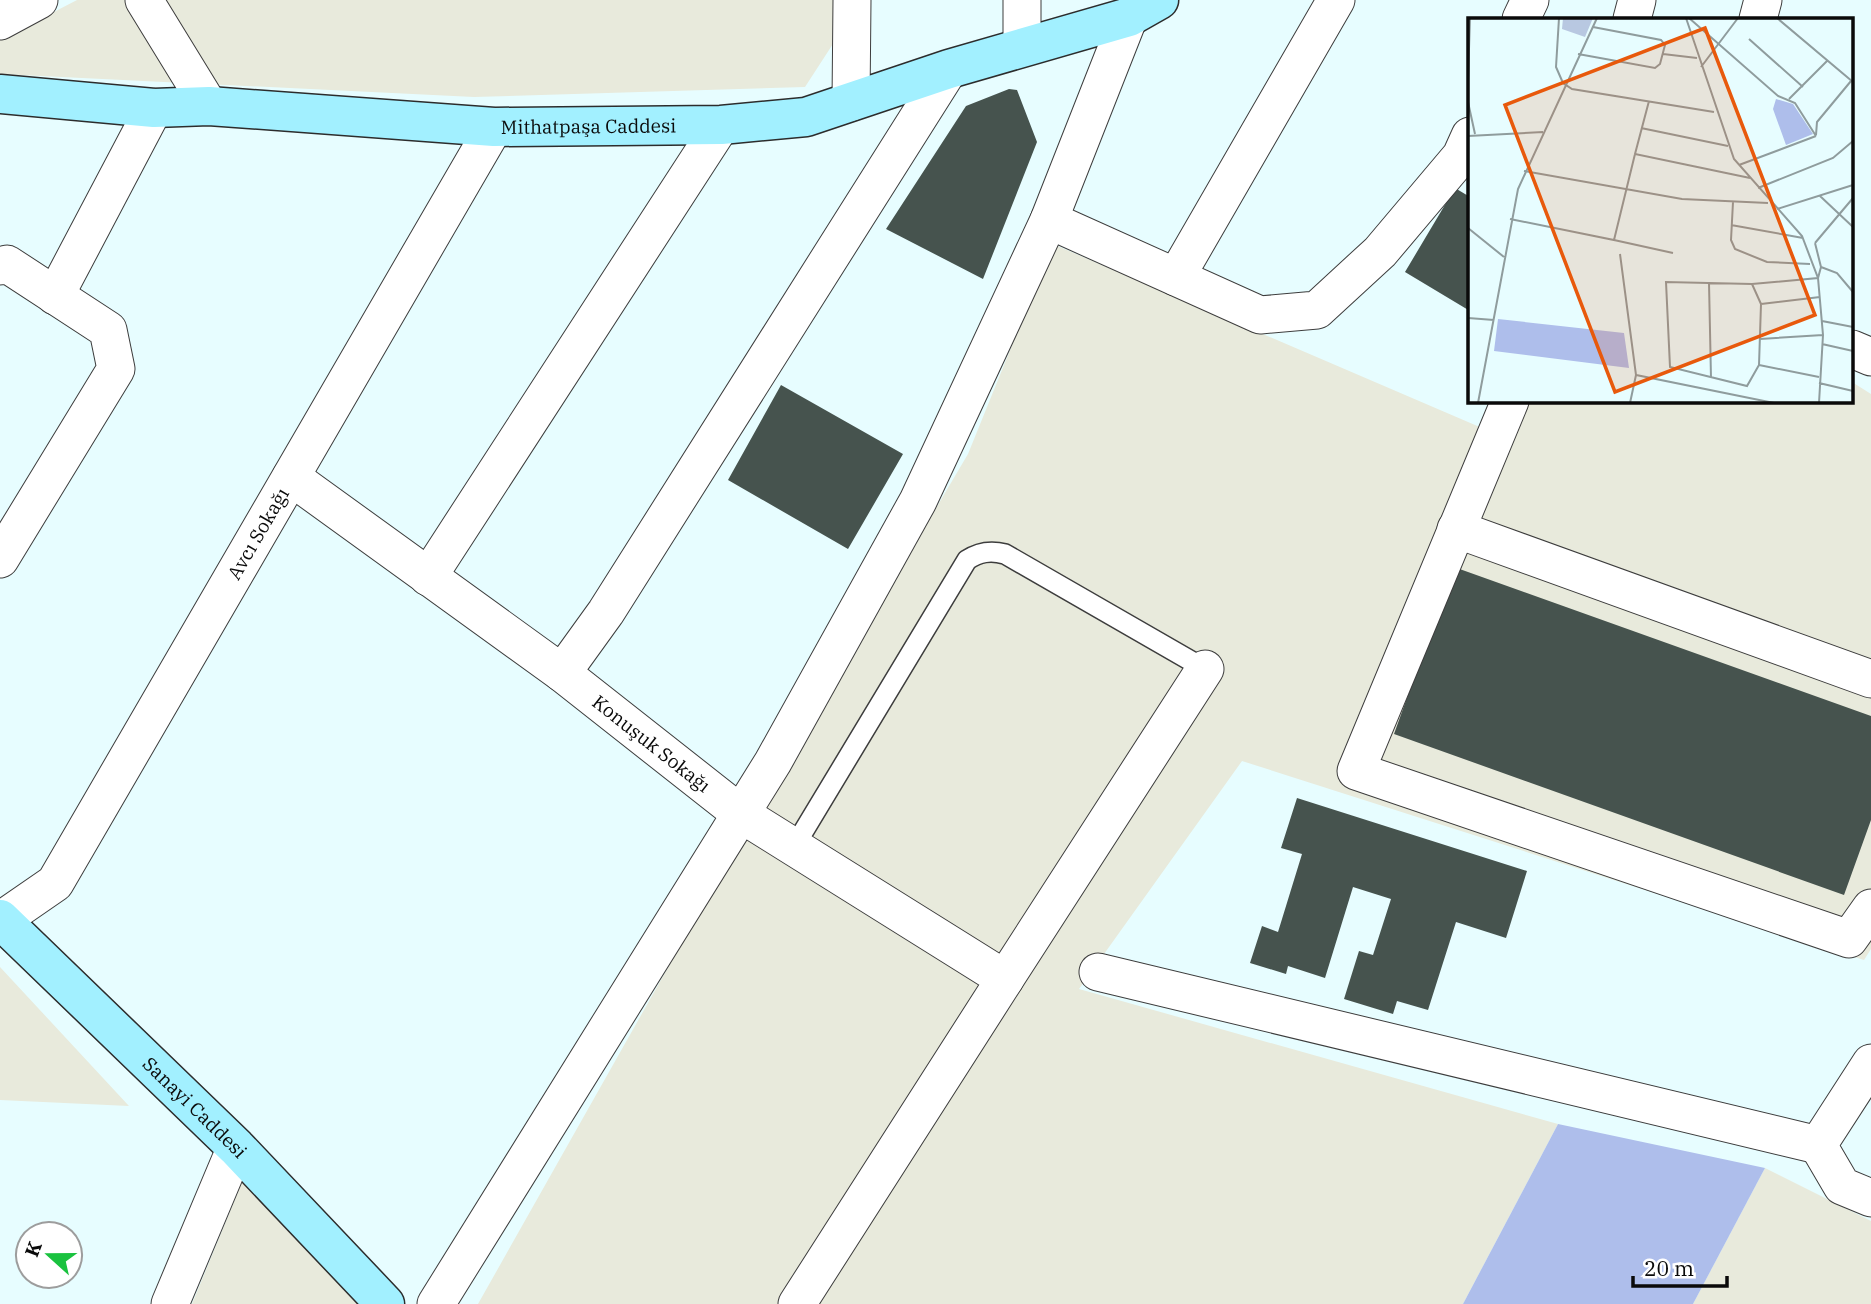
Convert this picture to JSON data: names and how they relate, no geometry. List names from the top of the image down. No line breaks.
{"streets":{"main road":["Mithatpaşa Caddesi","Sanayi Caddesi"],"street":["Avcı Sokağı","Konuşuk Sokağı"]},"crossings":[["Mithatpaşa Caddesi","Avcı Sokağı"],["Avcı Sokağı","Konuşuk Sokağı"],["Avcı Sokağı","Sanayi Caddesi"]],"scale_bar":"20 m","north":"left"}
